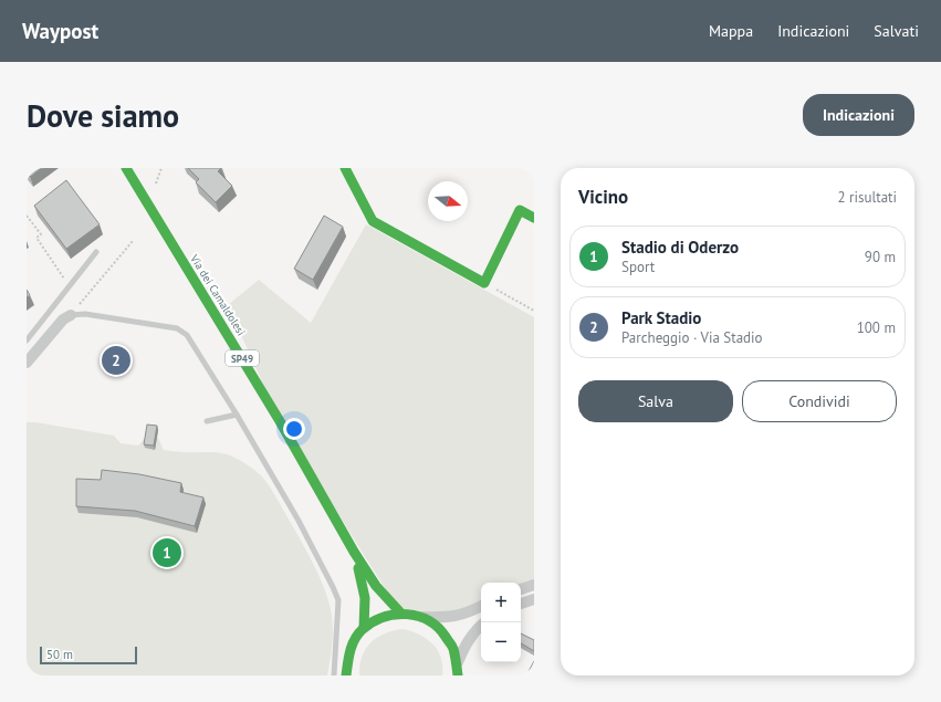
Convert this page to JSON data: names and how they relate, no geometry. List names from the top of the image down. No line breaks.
{"streets":{"main road":["Via dei Camaldolesi","SP49"]},"crossings":[["Via dei Camaldolesi","SP49"]],"scale_bar":"50 m","north":"right","page":{"header":"Waypost","nav":["Mappa","Indicazioni","Salvati"],"buttons":["Indicazioni",["Salva","Condividi"]],"title":"Dove siamo","heading":["Vicino","2 risultati"],"list":[{"mark":"1","name":"Stadio di Oderzo","note":"Sport","value":"90 m"},{"mark":"2","name":"Park Stadio","note":"Parcheggio · Via Stadio","value":"100 m"}],"pins":["2","1"],"map_buttons":["+","−"],"scale":"50 m"}}
